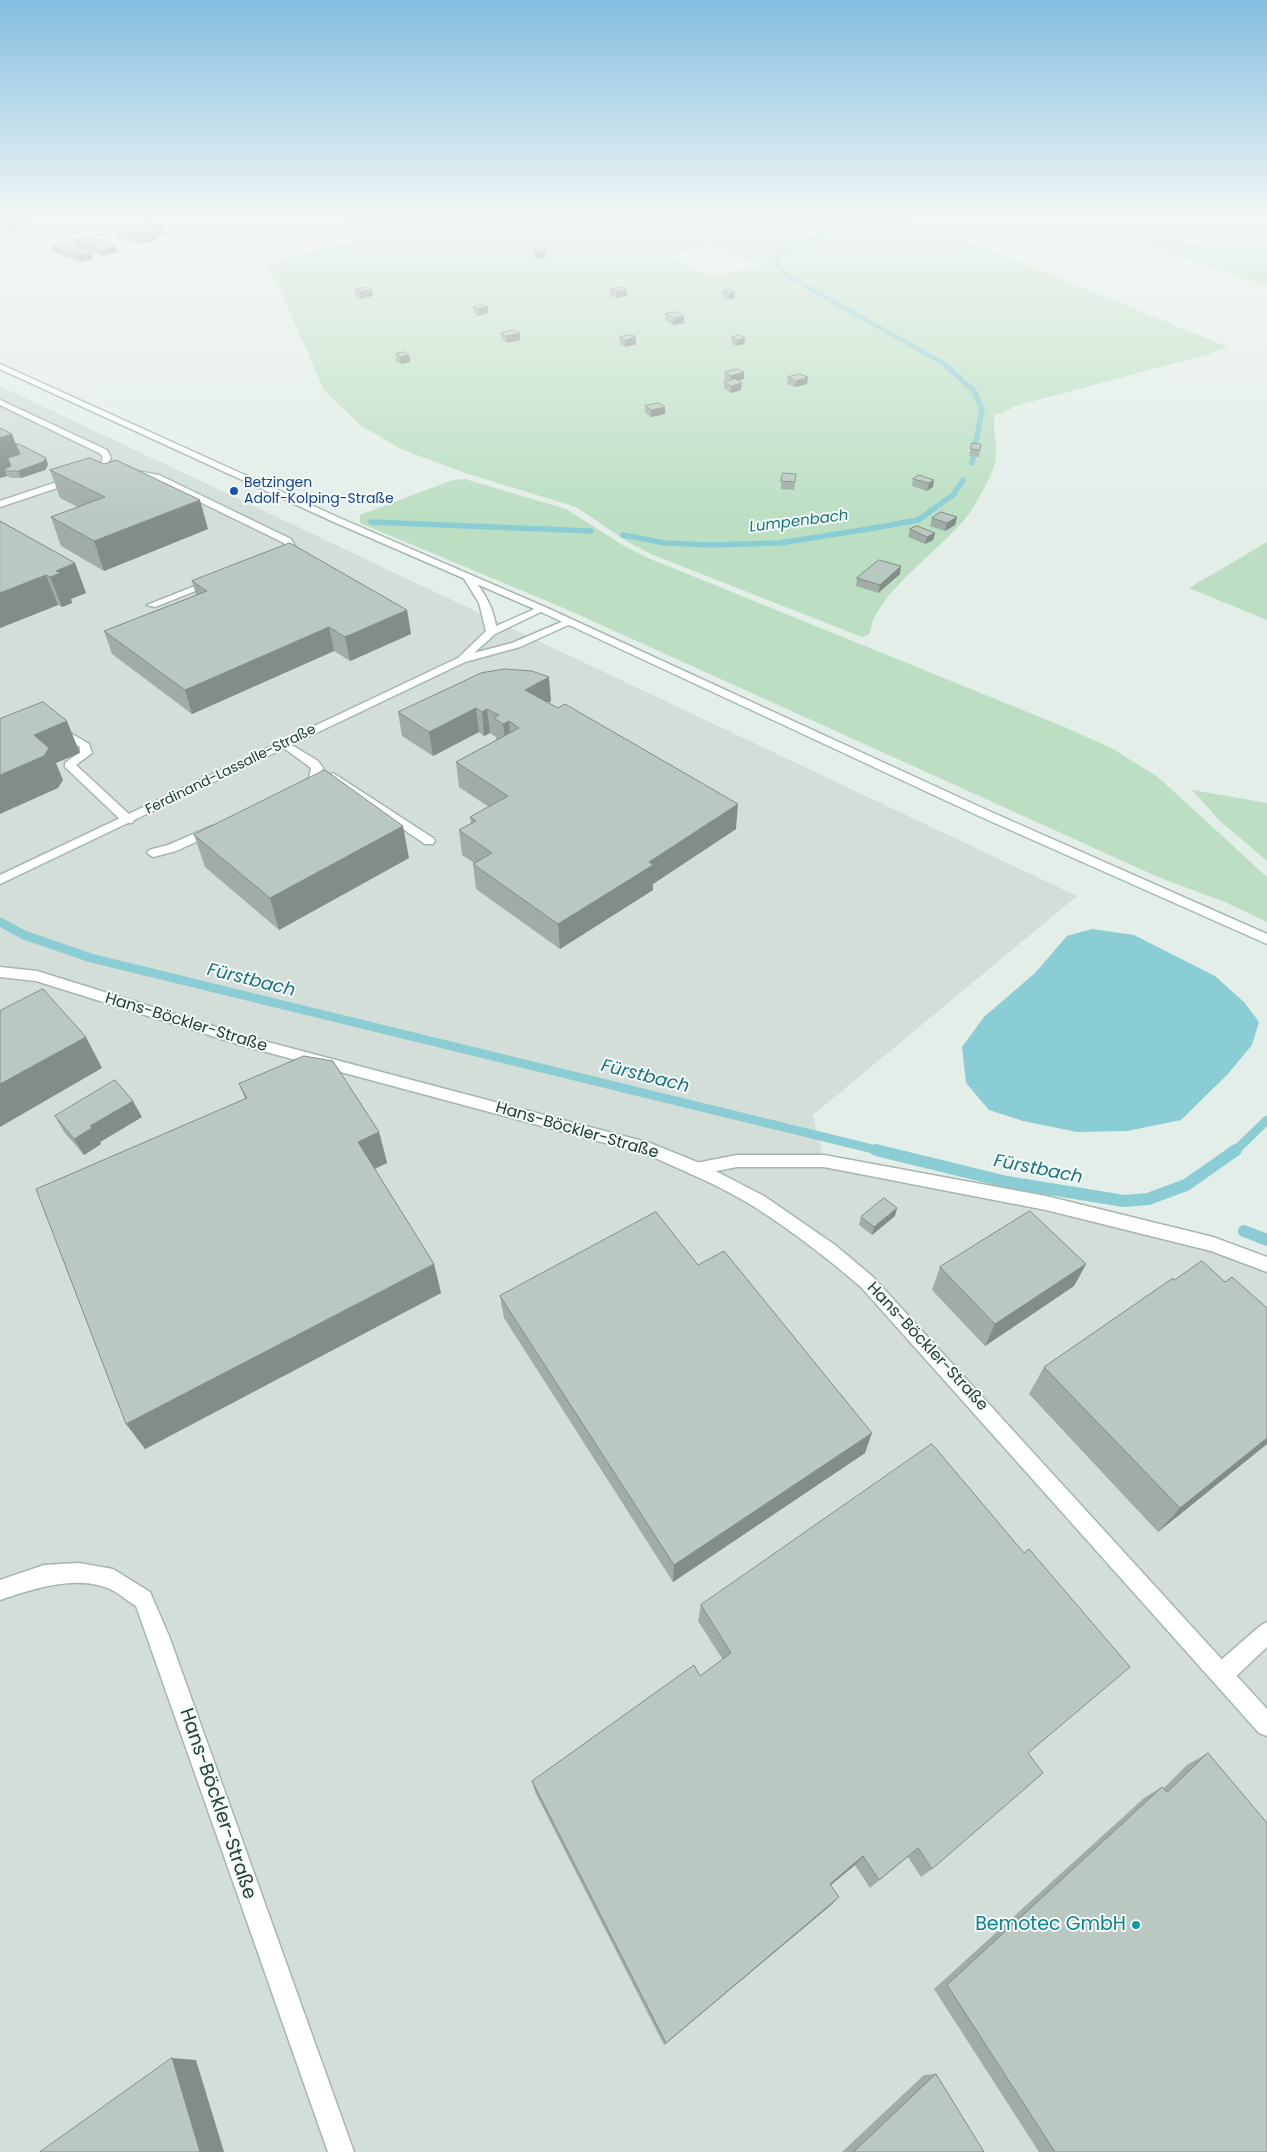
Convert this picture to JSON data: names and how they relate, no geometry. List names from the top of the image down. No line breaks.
{"streets":{"street":["Ferdinand-Lassalle-Straße","Hans-Böckler-Straße"]},"water":["Lumpenbach","Fürstbach"],"places":["Betzingen Adolf-Kolping-Straße","Bemotec GmbH"]}
